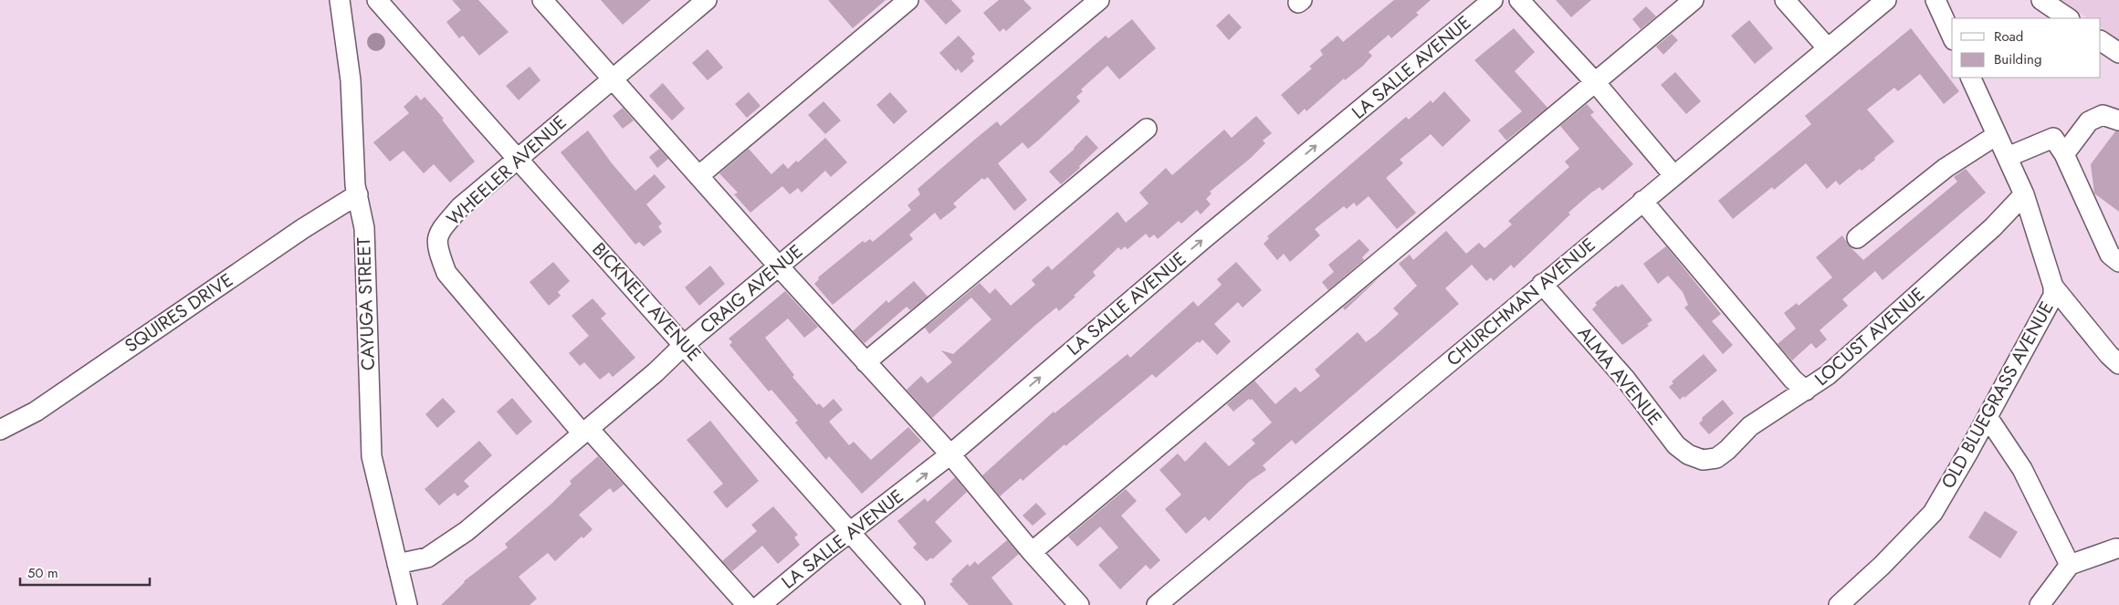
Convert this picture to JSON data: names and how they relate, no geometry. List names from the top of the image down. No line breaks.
{"streets":{"street":["LA SALLE AVENUE","WHEELER AVENUE","CRAIG AVENUE","BICKNELL AVENUE","CHURCHMAN AVENUE","CAYUGA STREET","SQUIRES DRIVE","LOCUST AVENUE","ALMA AVENUE","OLD BLUEGRASS AVENUE"]},"crossings":[["LA SALLE AVENUE","BICKNELL AVENUE"],["WHEELER AVENUE","CRAIG AVENUE"],["WHEELER AVENUE","BICKNELL AVENUE"],["CRAIG AVENUE","BICKNELL AVENUE"],["CRAIG AVENUE","CAYUGA STREET"],["CHURCHMAN AVENUE","ALMA AVENUE"],["CAYUGA STREET","SQUIRES DRIVE"],["LOCUST AVENUE","ALMA AVENUE"],["LOCUST AVENUE","OLD BLUEGRASS AVENUE"]],"legend":["Road","Building"],"scale_bar":"50 m"}
